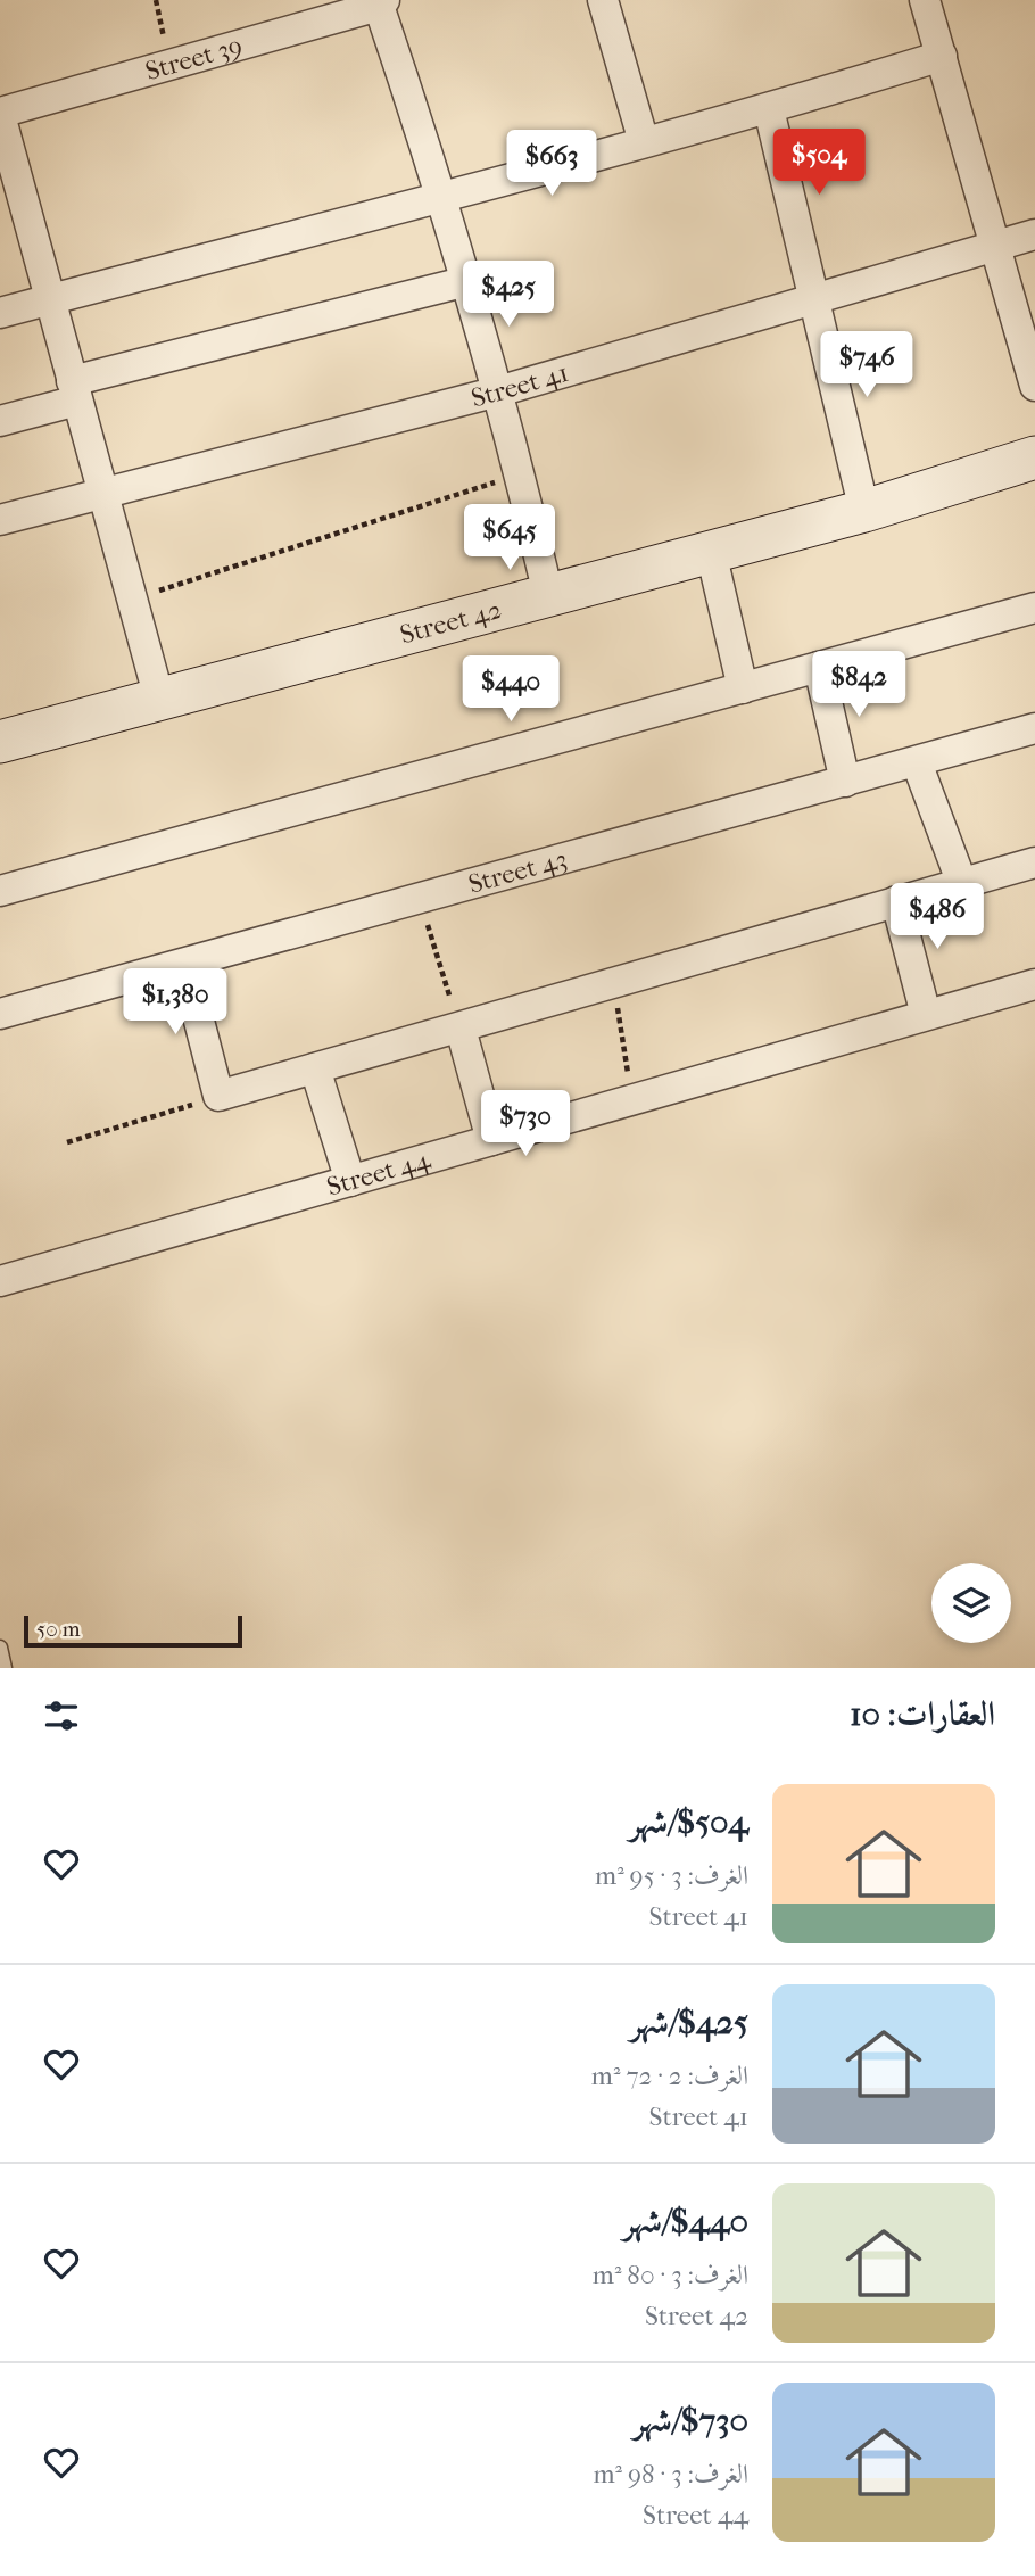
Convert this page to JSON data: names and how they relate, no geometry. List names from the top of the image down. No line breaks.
{"streets":{"main road":["Street 42"],"street":["Street 39","Street 41","Street 43","Street 44"]},"scale_bar":"50 m","page":{"price":["$504","$663","$425","$746","$645","$842","$440","$486","$1,380","$730"],"scale":"50 m","heading":"العقارات: 10","list":[{"name":"$504/شهر","note":"الغرف: 3 · 95 m² · Street 41"},{"name":"$425/شهر","note":"الغرف: 2 · 72 m² · Street 41"},{"name":"$440/شهر","note":"الغرف: 3 · 80 m² · Street 42"},{"name":"$730/شهر","note":"الغرف: 3 · 98 m² · Street 44"}]}}
